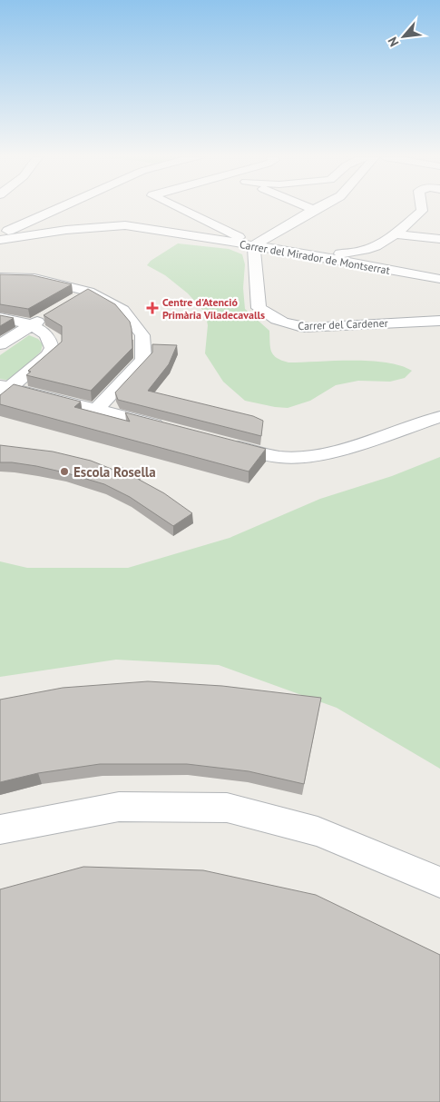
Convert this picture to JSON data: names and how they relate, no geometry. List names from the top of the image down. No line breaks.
{"streets":{"street":["Carrer del Mirador de Montserrat","Carrer del Cardener"]},"crossings":[["Carrer del Mirador de Montserrat","Carrer del Cardener"]],"places":{"health":["Centre d'Atenció Primària Viladecavalls"],"other":["Escola Rosella"]},"north":"bottom left"}
